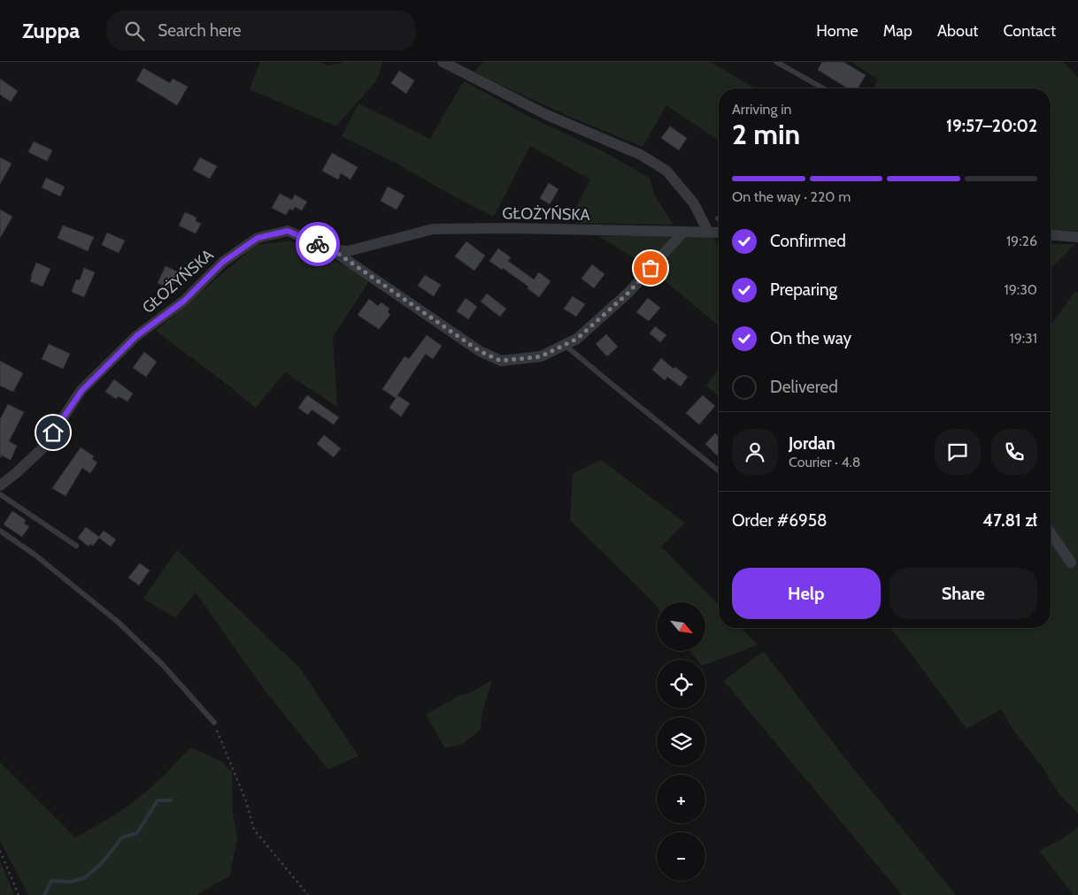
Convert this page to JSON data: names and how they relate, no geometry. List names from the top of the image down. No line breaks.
{"streets":{"street":["GŁOŻYŃSKA"]},"north":"bottom right","page":{"header":"Zuppa","search":"Search here","nav":["Home","Map","About","Contact"],"heading":["2 min","Arriving in","19:57–20:02"],"panel":["Jordan","Courier · 4.8","Order #6958","47.81 zł"],"bar":"On the way · 220 m","list":[["Confirmed","19:26"],["Preparing","19:30"],["On the way","19:31"],"Delivered"],"buttons":["Help","Share"],"map_buttons":["+","−"]}}
